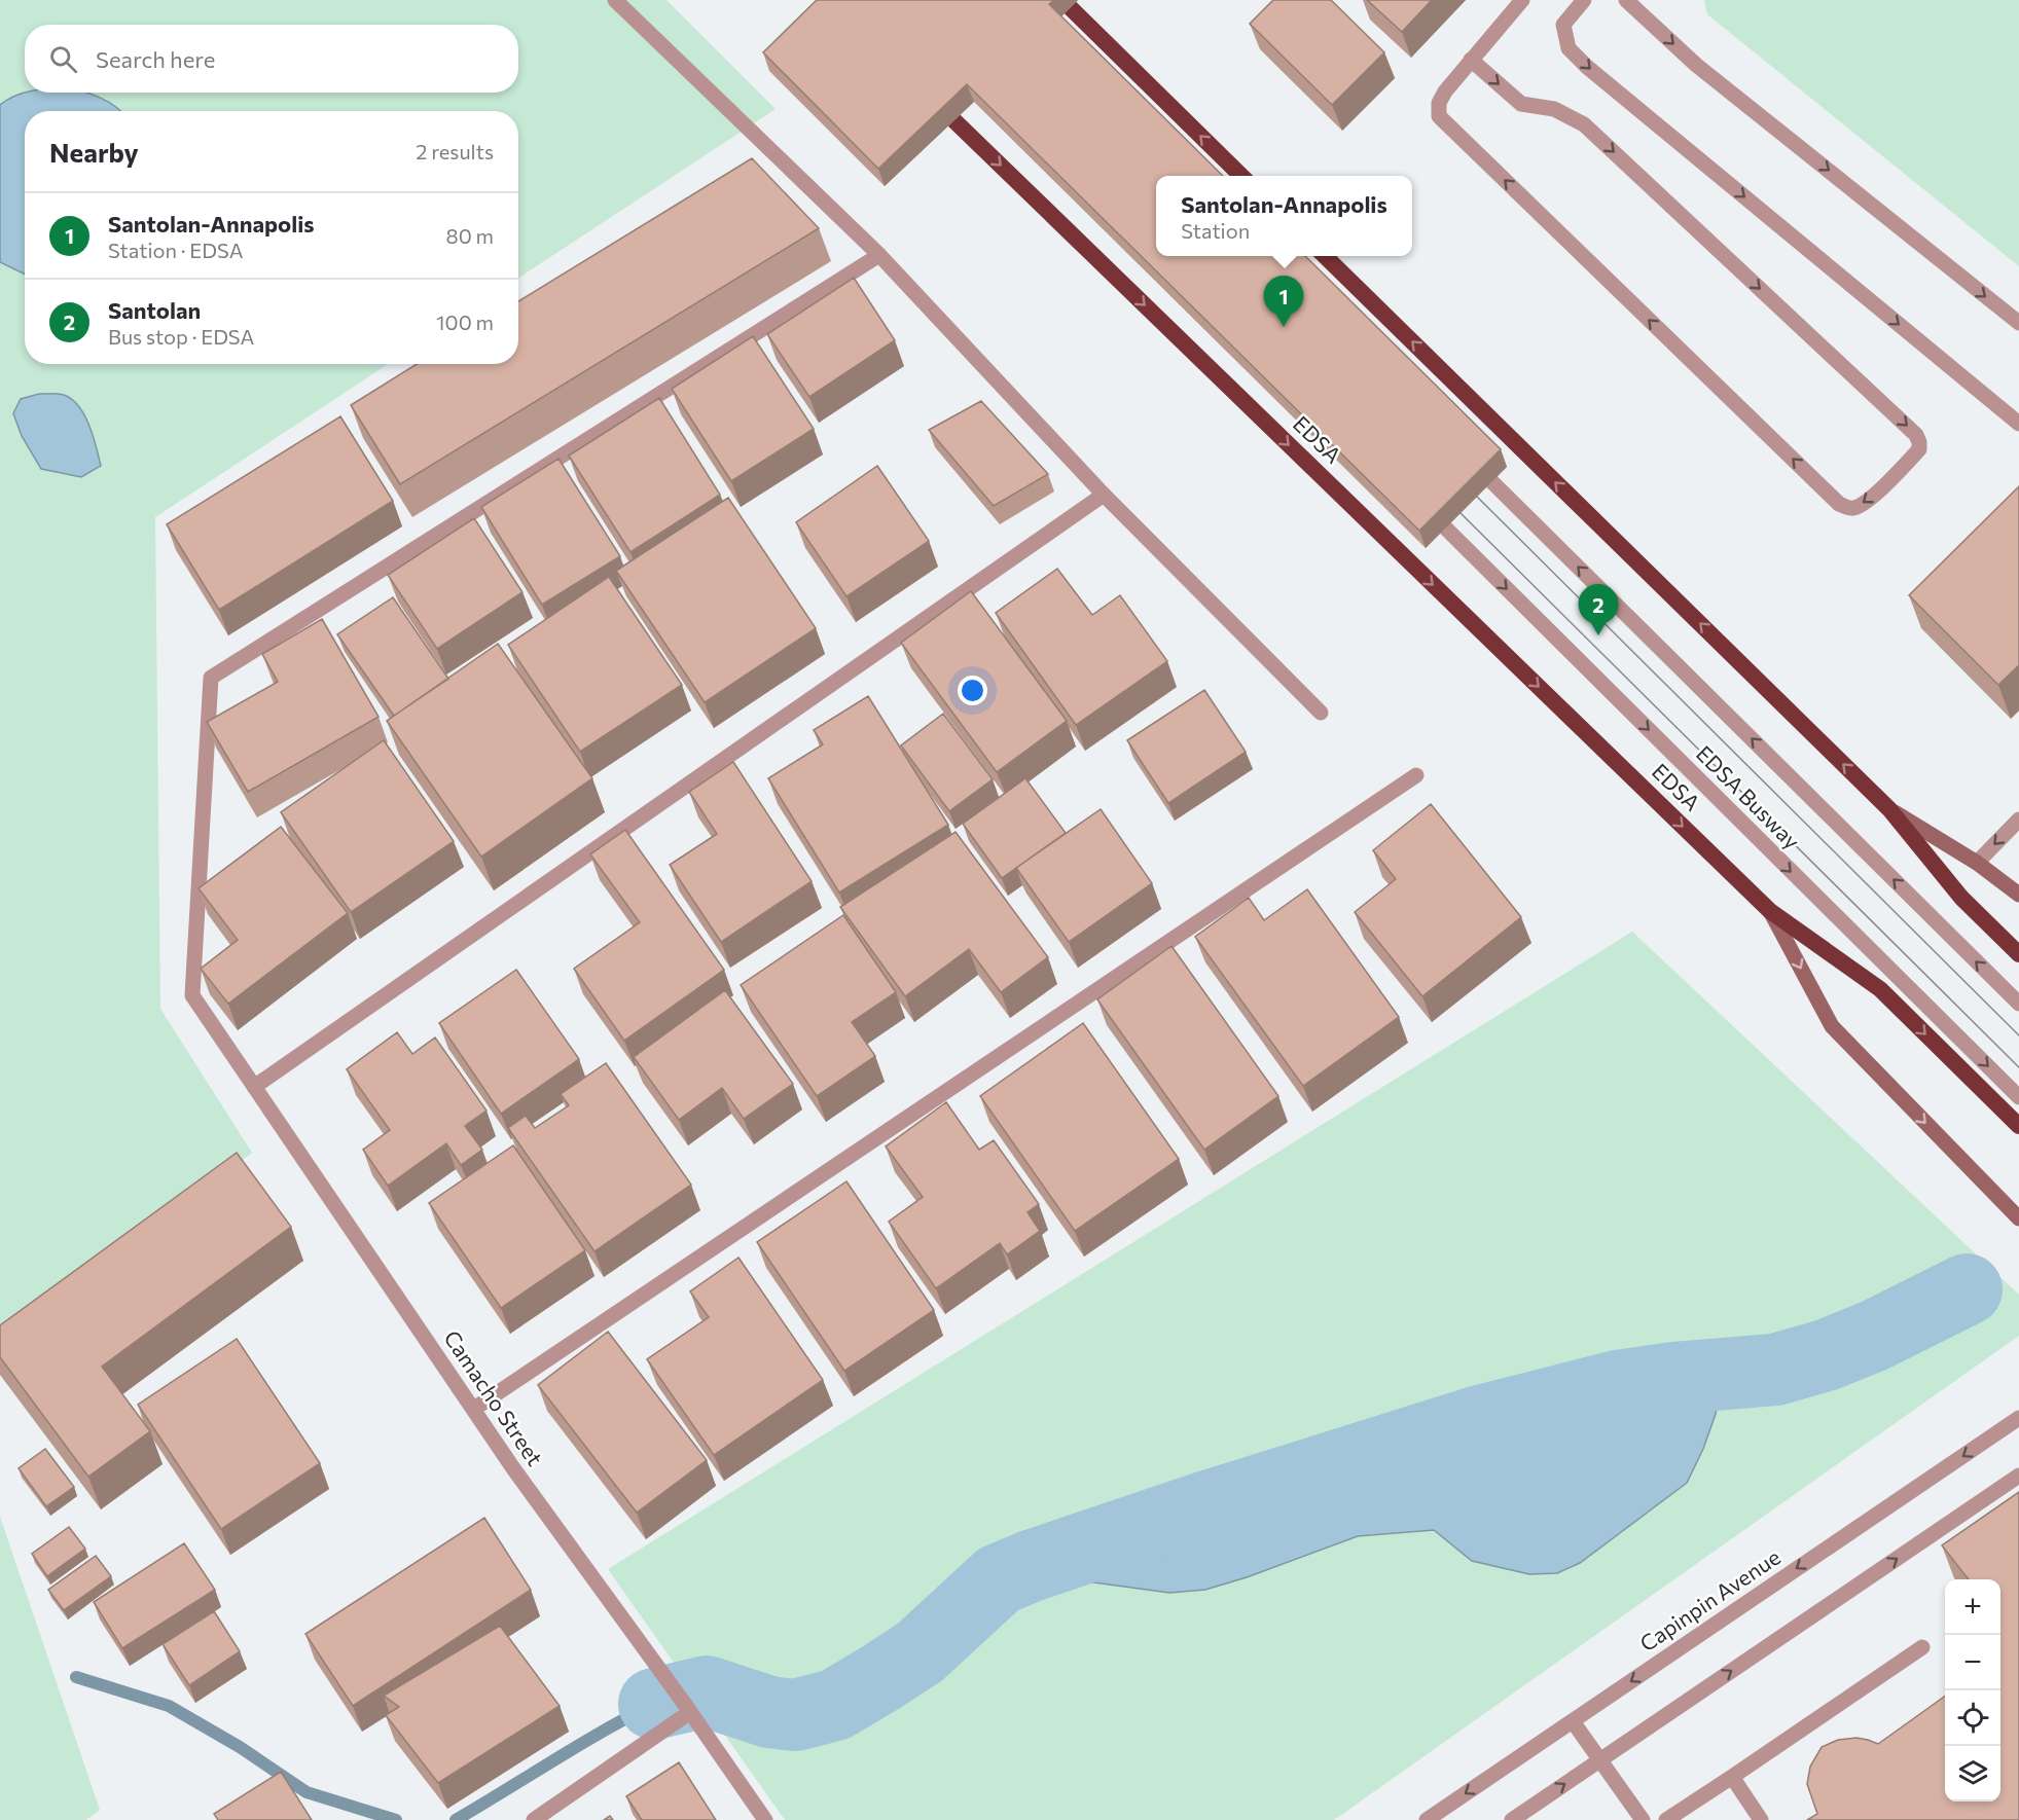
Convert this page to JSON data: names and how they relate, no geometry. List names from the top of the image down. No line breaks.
{"streets":{"highway":["EDSA"],"street":["EDSA Busway","Camacho Street","Capinpin Avenue"]},"one_way":["EDSA"],"page":{"search":"Search here","heading":["Nearby","2 results"],"popup":["Santolan-Annapolis","Station"],"list":[{"mark":"1","name":"Santolan-Annapolis","note":"Station · EDSA","value":"80 m"},{"mark":"2","name":"Santolan","note":"Bus stop · EDSA","value":"100 m"}],"pins":["1","2"],"map_buttons":["+","−"]}}
